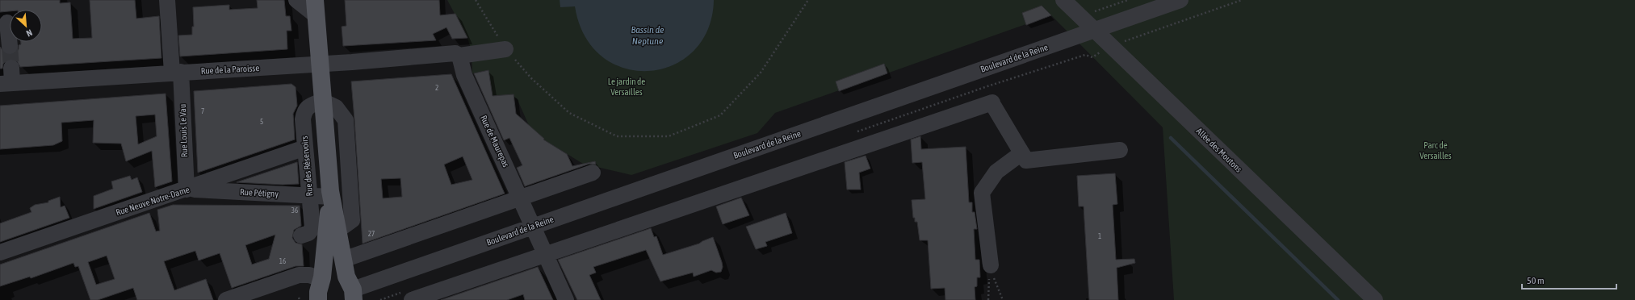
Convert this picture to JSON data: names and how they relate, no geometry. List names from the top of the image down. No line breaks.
{"streets":{"main road":["Boulevard de la Reine"],"street":["Rue de la Paroisse","Rue Louis Le Vau","Rue de Maurepas","Allée des Moutons","Rue des Réservoirs","Rue Pétigny","Rue Neuve Notre-Dame"]},"crossings":[["Boulevard de la Reine","Rue de Maurepas"],["Boulevard de la Reine","Allée des Moutons"],["Rue de la Paroisse","Rue Louis Le Vau"],["Rue de la Paroisse","Rue de Maurepas"],["Rue Louis Le Vau","Rue Pétigny"],["Rue Louis Le Vau","Rue Neuve Notre-Dame"],["Rue des Réservoirs","Rue Pétigny"],["Rue des Réservoirs","Rue Neuve Notre-Dame"],["Rue Pétigny","Rue Neuve Notre-Dame"]],"water":["Bassin de Neptune"],"parks":["Le jardin de Versailles","Parc de Versailles"],"house_numbers":["2","7","5","36","27","1","16"],"scale_bar":"50 m","north":"bottom right"}
